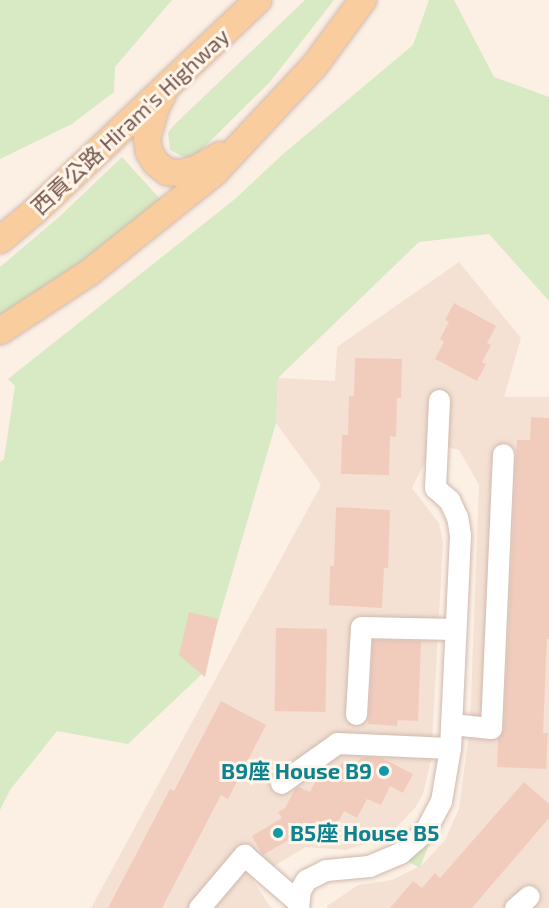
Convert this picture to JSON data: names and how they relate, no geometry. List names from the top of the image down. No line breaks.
{"streets":{"main road":["西貢公路 Hiram's Highway"]},"places":["B9座 House B9","B5座 House B5"]}
